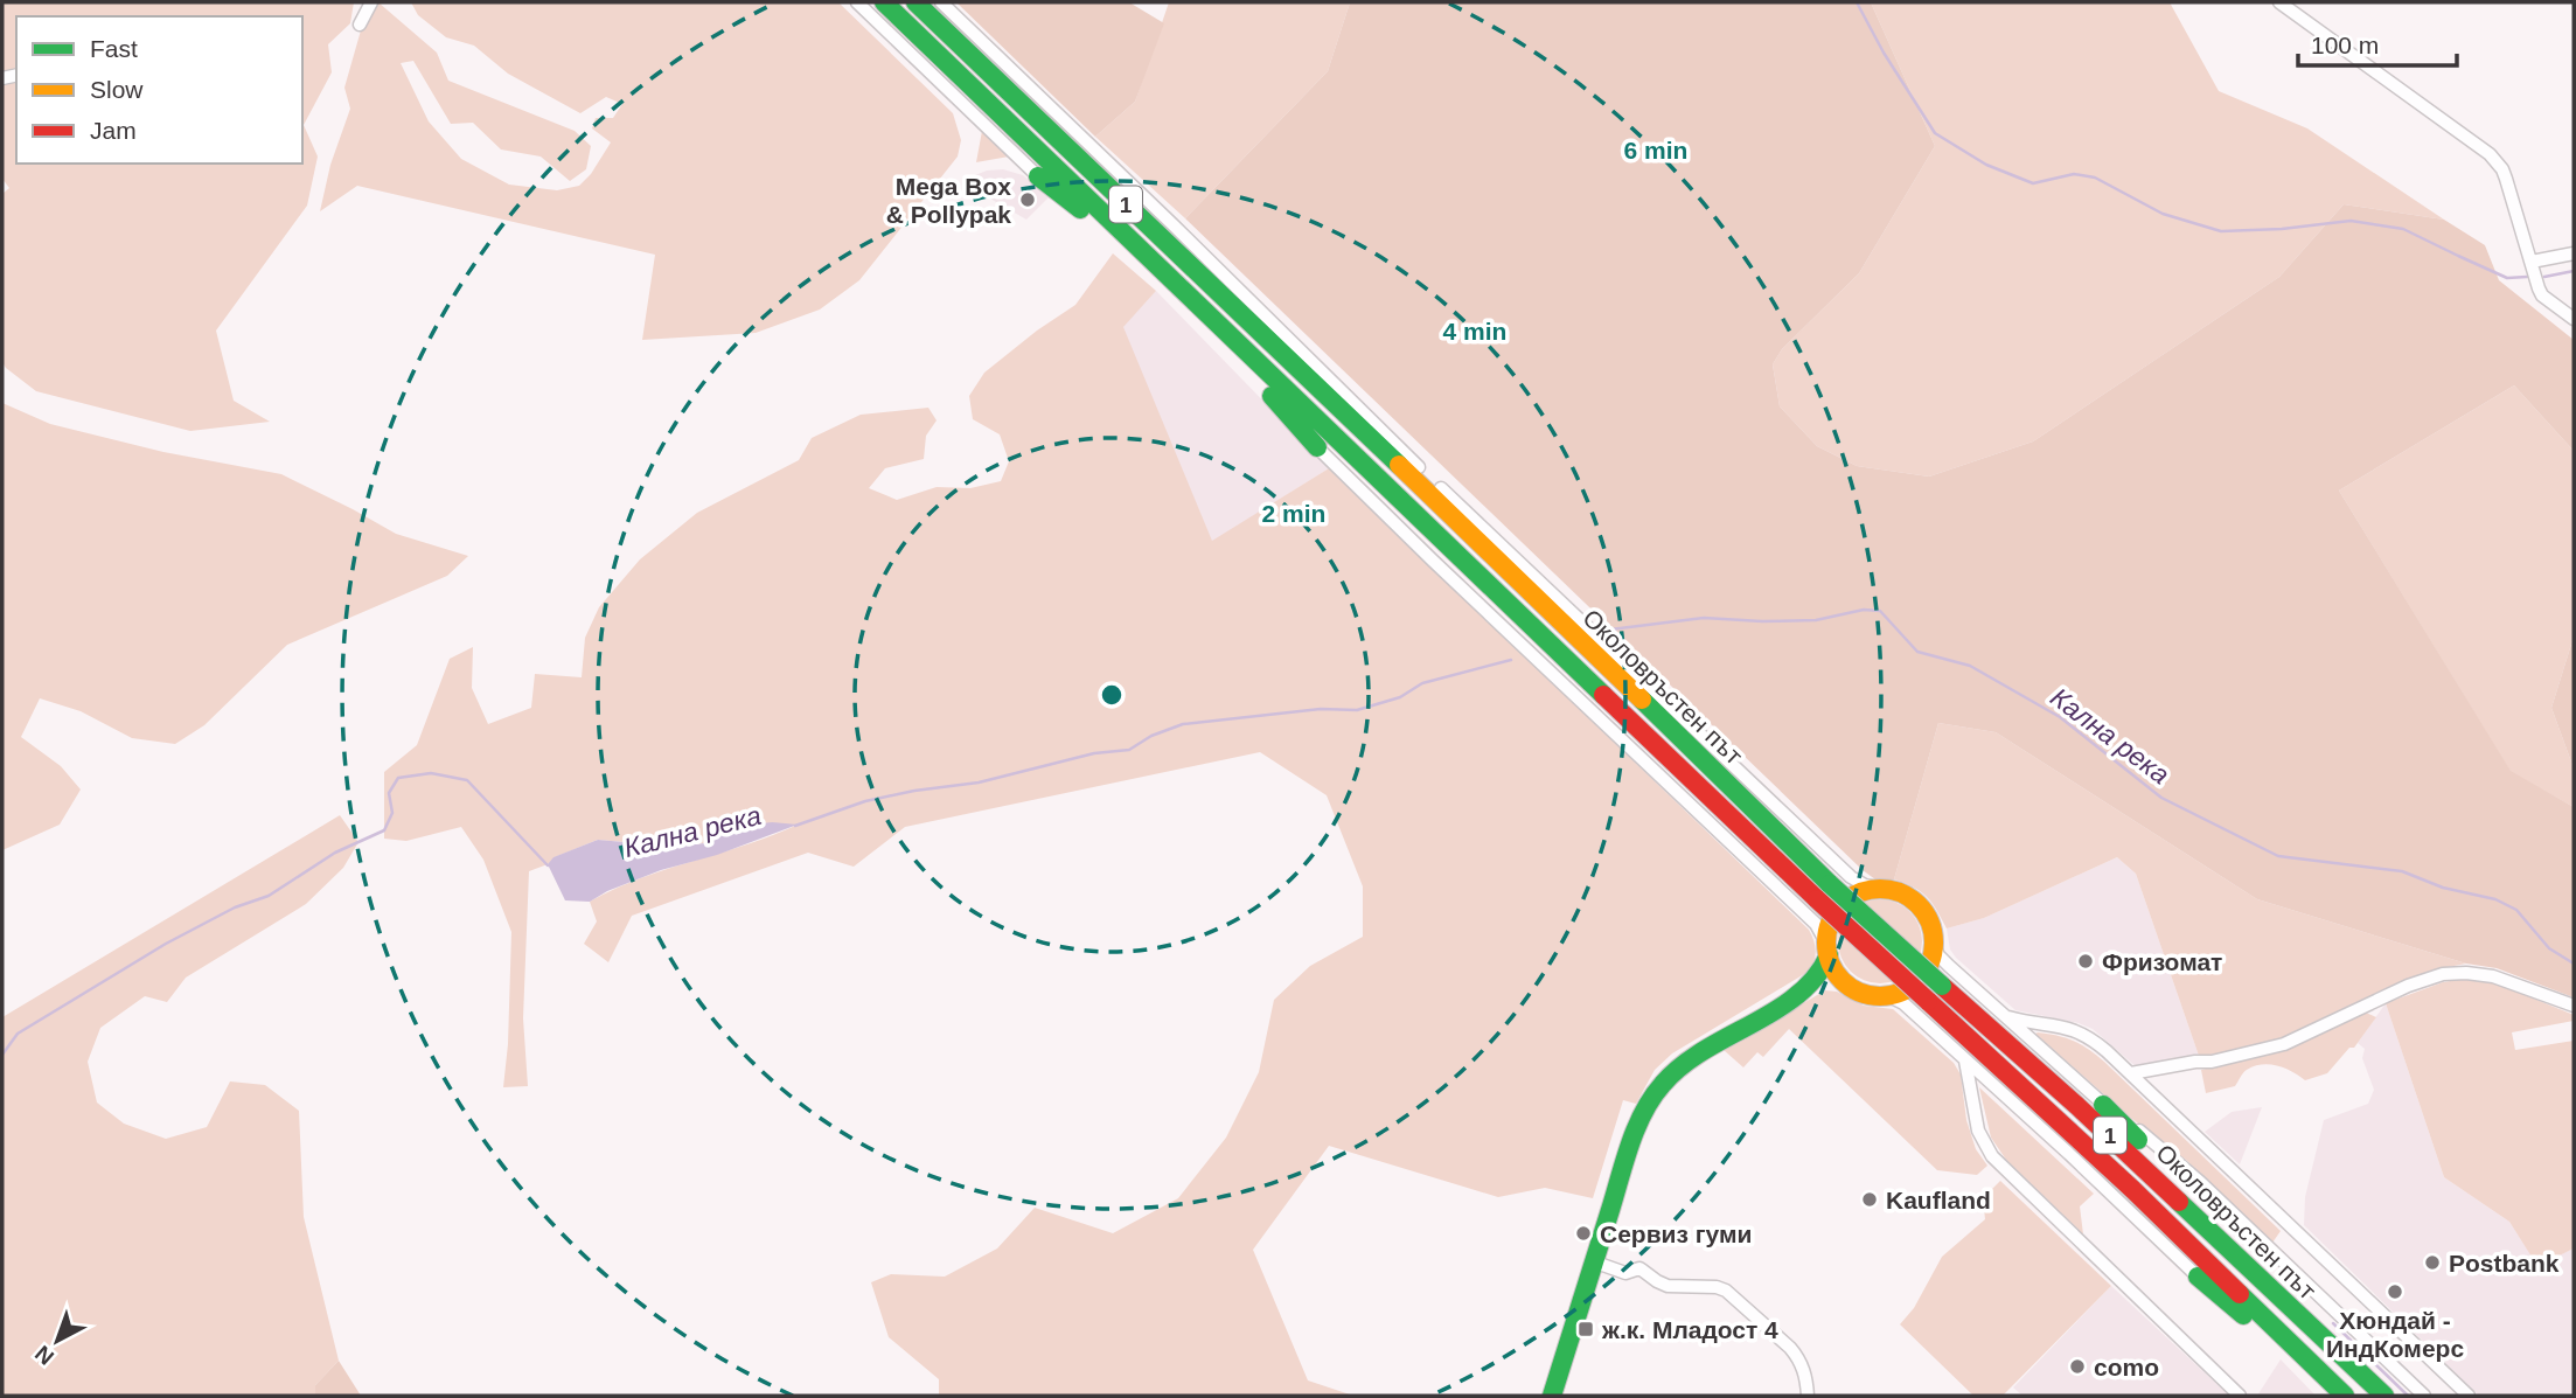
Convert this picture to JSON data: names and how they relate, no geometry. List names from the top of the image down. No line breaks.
{"streets":{"main road":["1","Околовръстен път"]},"water":["Кална река"],"places":{"other":["Mega Box & Pollypak","Фризомат","Kaufland","Сервиз гуми","Postbank","Хюндай - ИндКомерс","como"],"transit":["ж.к. Младост 4"]},"legend":["Fast","Slow","Jam"],"scale_bar":"100 m","north":"bottom left","rings":["6 min","4 min","2 min"]}
